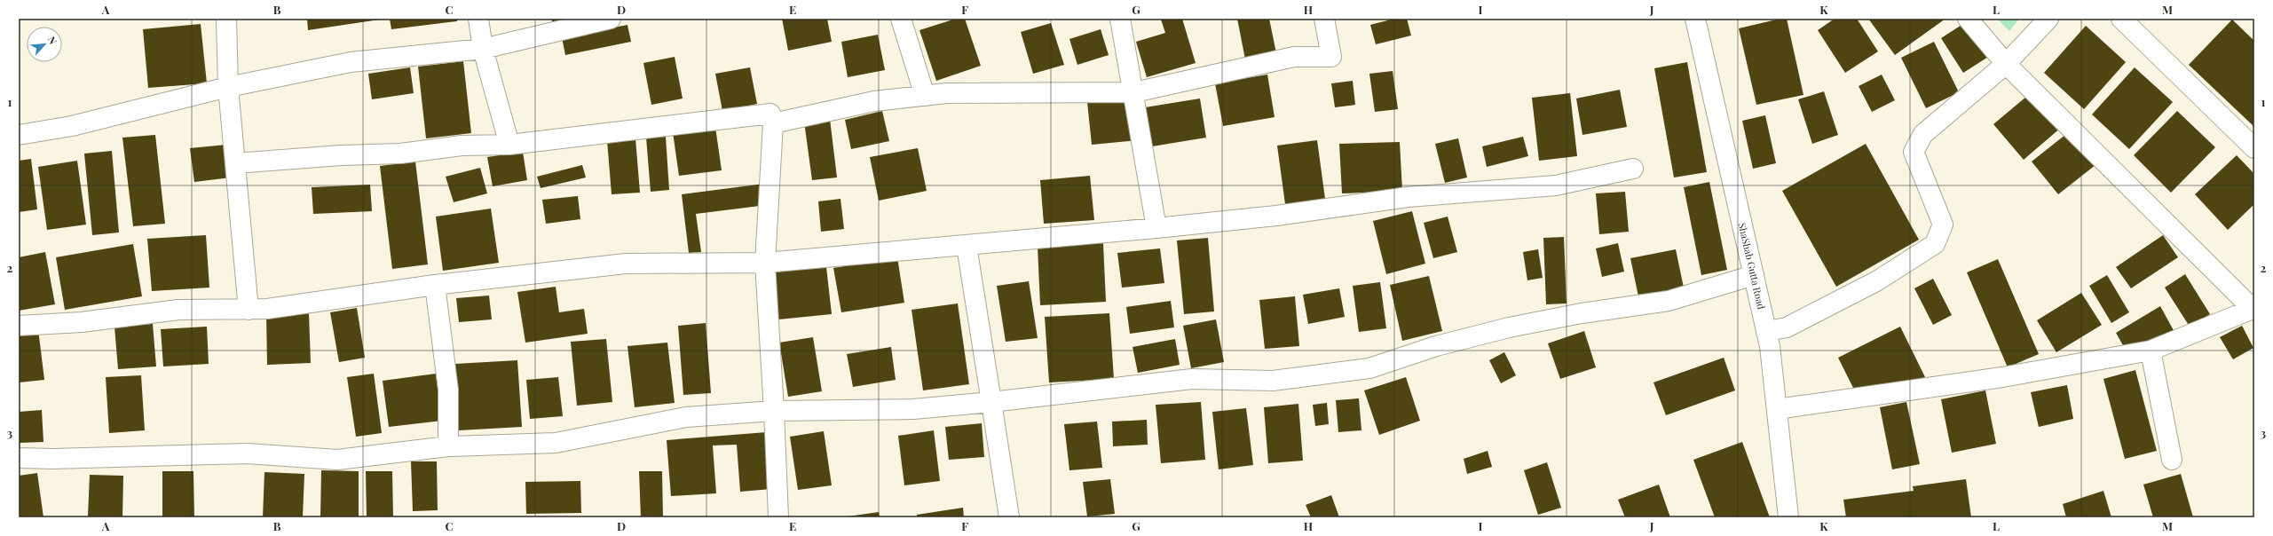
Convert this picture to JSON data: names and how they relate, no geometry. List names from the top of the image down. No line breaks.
{"streets":{"street":["ShaShab Gutta Road"]},"north":"top right","grid":{"columns":["A","B","C","D","E","F","G","H","I","J","K","L","M"],"rows":["1","2","3"]}}
